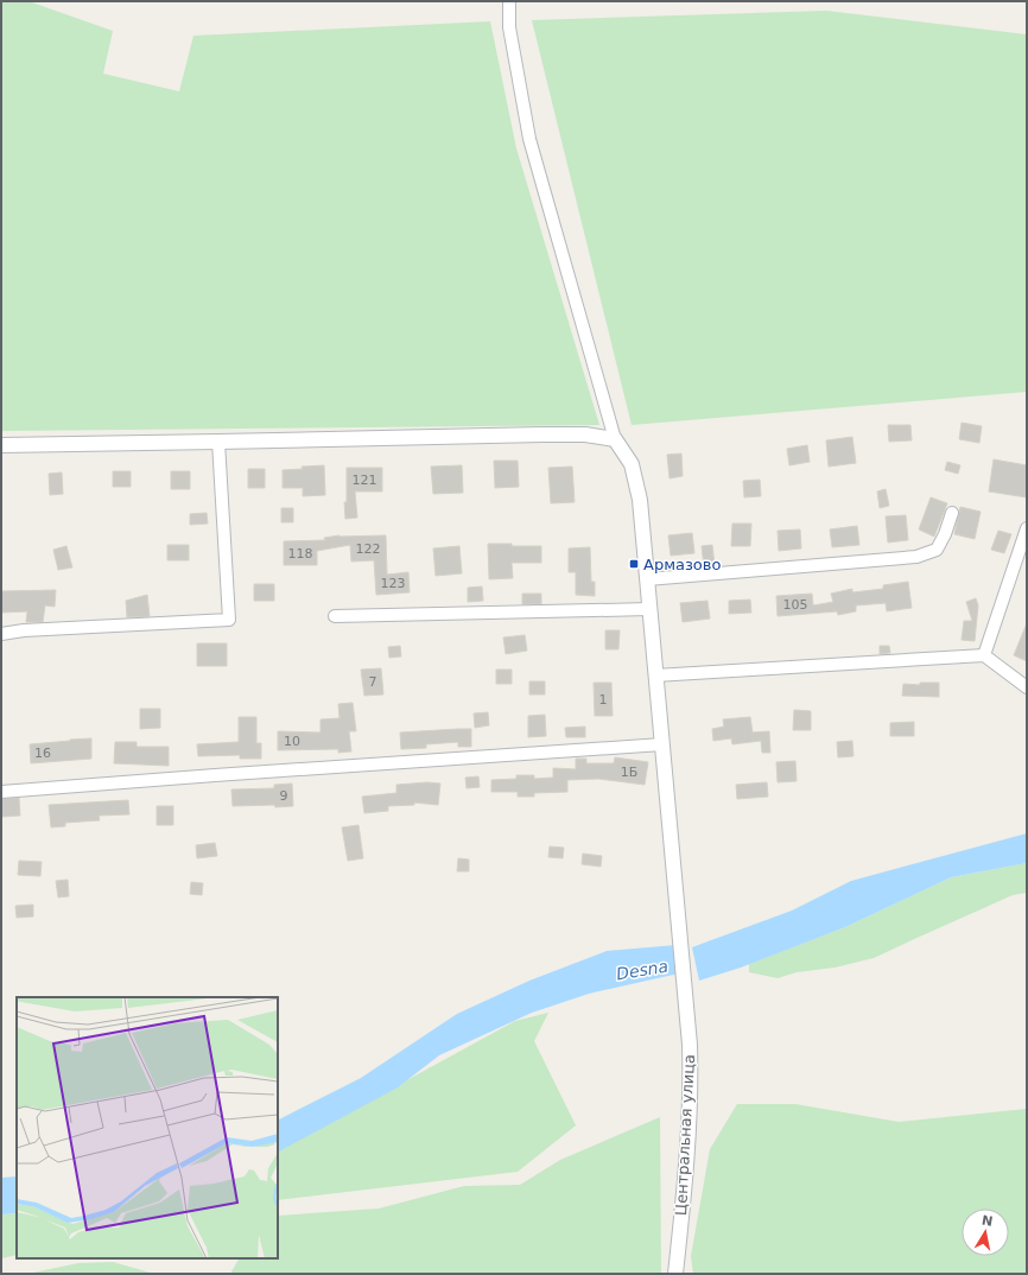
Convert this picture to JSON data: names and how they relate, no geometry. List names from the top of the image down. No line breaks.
{"streets":{"street":["Центральная улица"]},"water":["Desna"],"places":{"transit":["Армазово"]},"house_numbers":["121","122","118","123","105","7","1","10","16","1Б","9"],"north":"top"}
